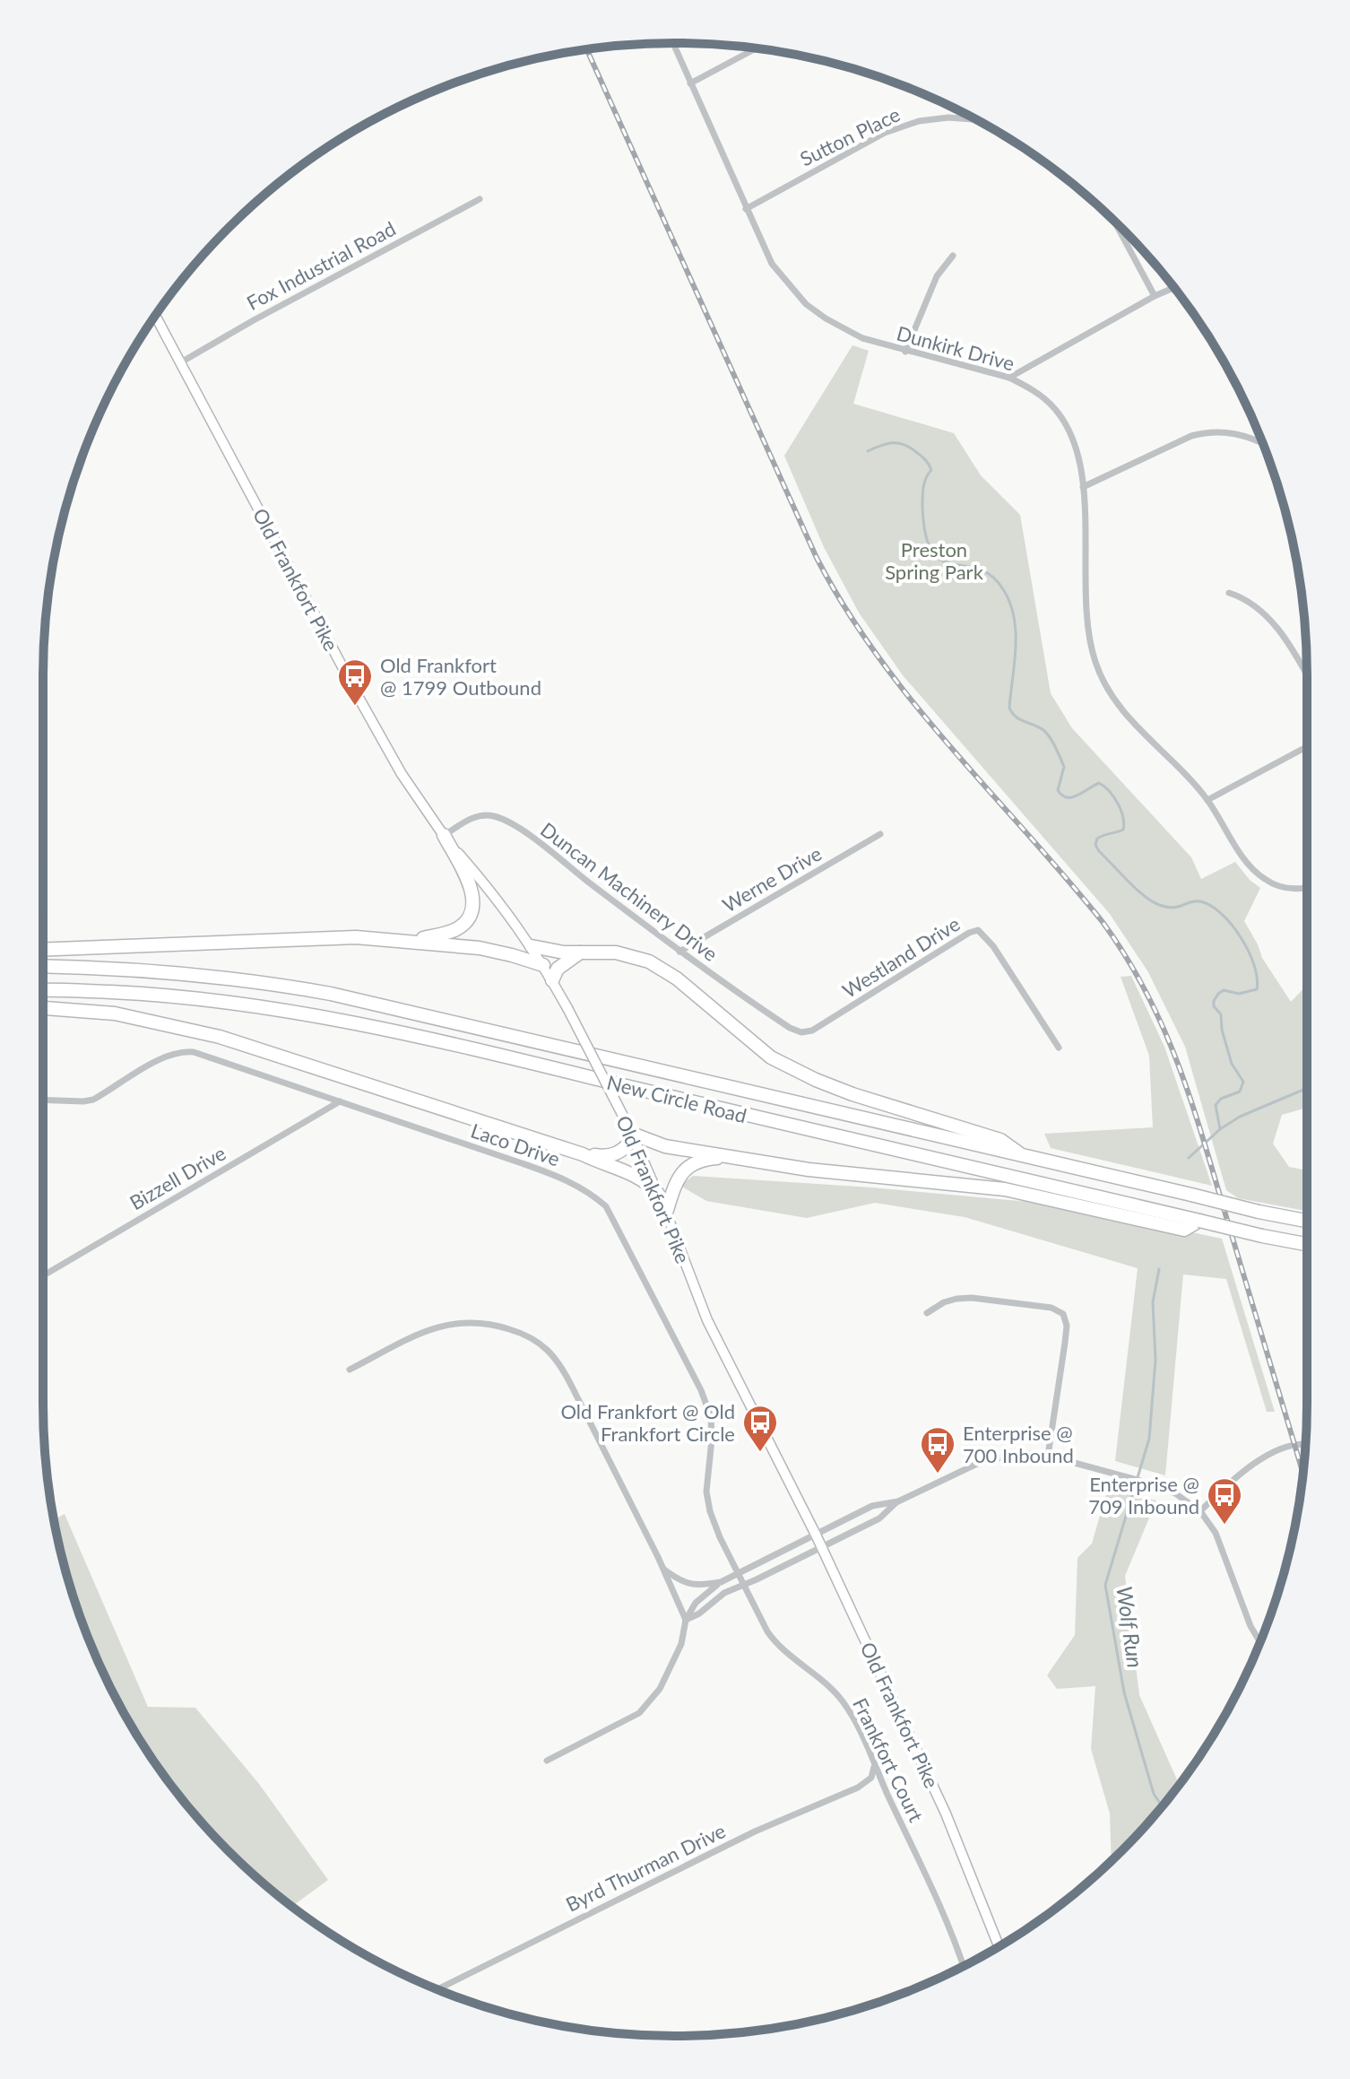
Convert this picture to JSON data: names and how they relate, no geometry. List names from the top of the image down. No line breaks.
{"streets":{"highway":["New Circle Road"],"main road":["Old Frankfort Pike"],"street":["Sutton Place","Fox Industrial Road","Dunkirk Drive","Werne Drive","Duncan Machinery Drive","Westland Drive","Laco Drive","Bizzell Drive","Frankfort Court","Byrd Thurman Drive"]},"crossings":[["Sutton Place","Dunkirk Drive"],["Fox Industrial Road","Old Frankfort Pike"],["Old Frankfort Pike","Duncan Machinery Drive"],["Werne Drive","Duncan Machinery Drive"],["Duncan Machinery Drive","Westland Drive"],["Laco Drive","Bizzell Drive"],["Laco Drive","Frankfort Court"],["Frankfort Court","Byrd Thurman Drive"]],"water":["Wolf Run"],"parks":["Preston Spring Park"],"places":{"bus stop":["Old Frankfort @ 1799 Outbound","Old Frankfort @ Old Frankfort Circle","Enterprise @ 700 Inbound","Enterprise @ 709 Inbound"]}}
